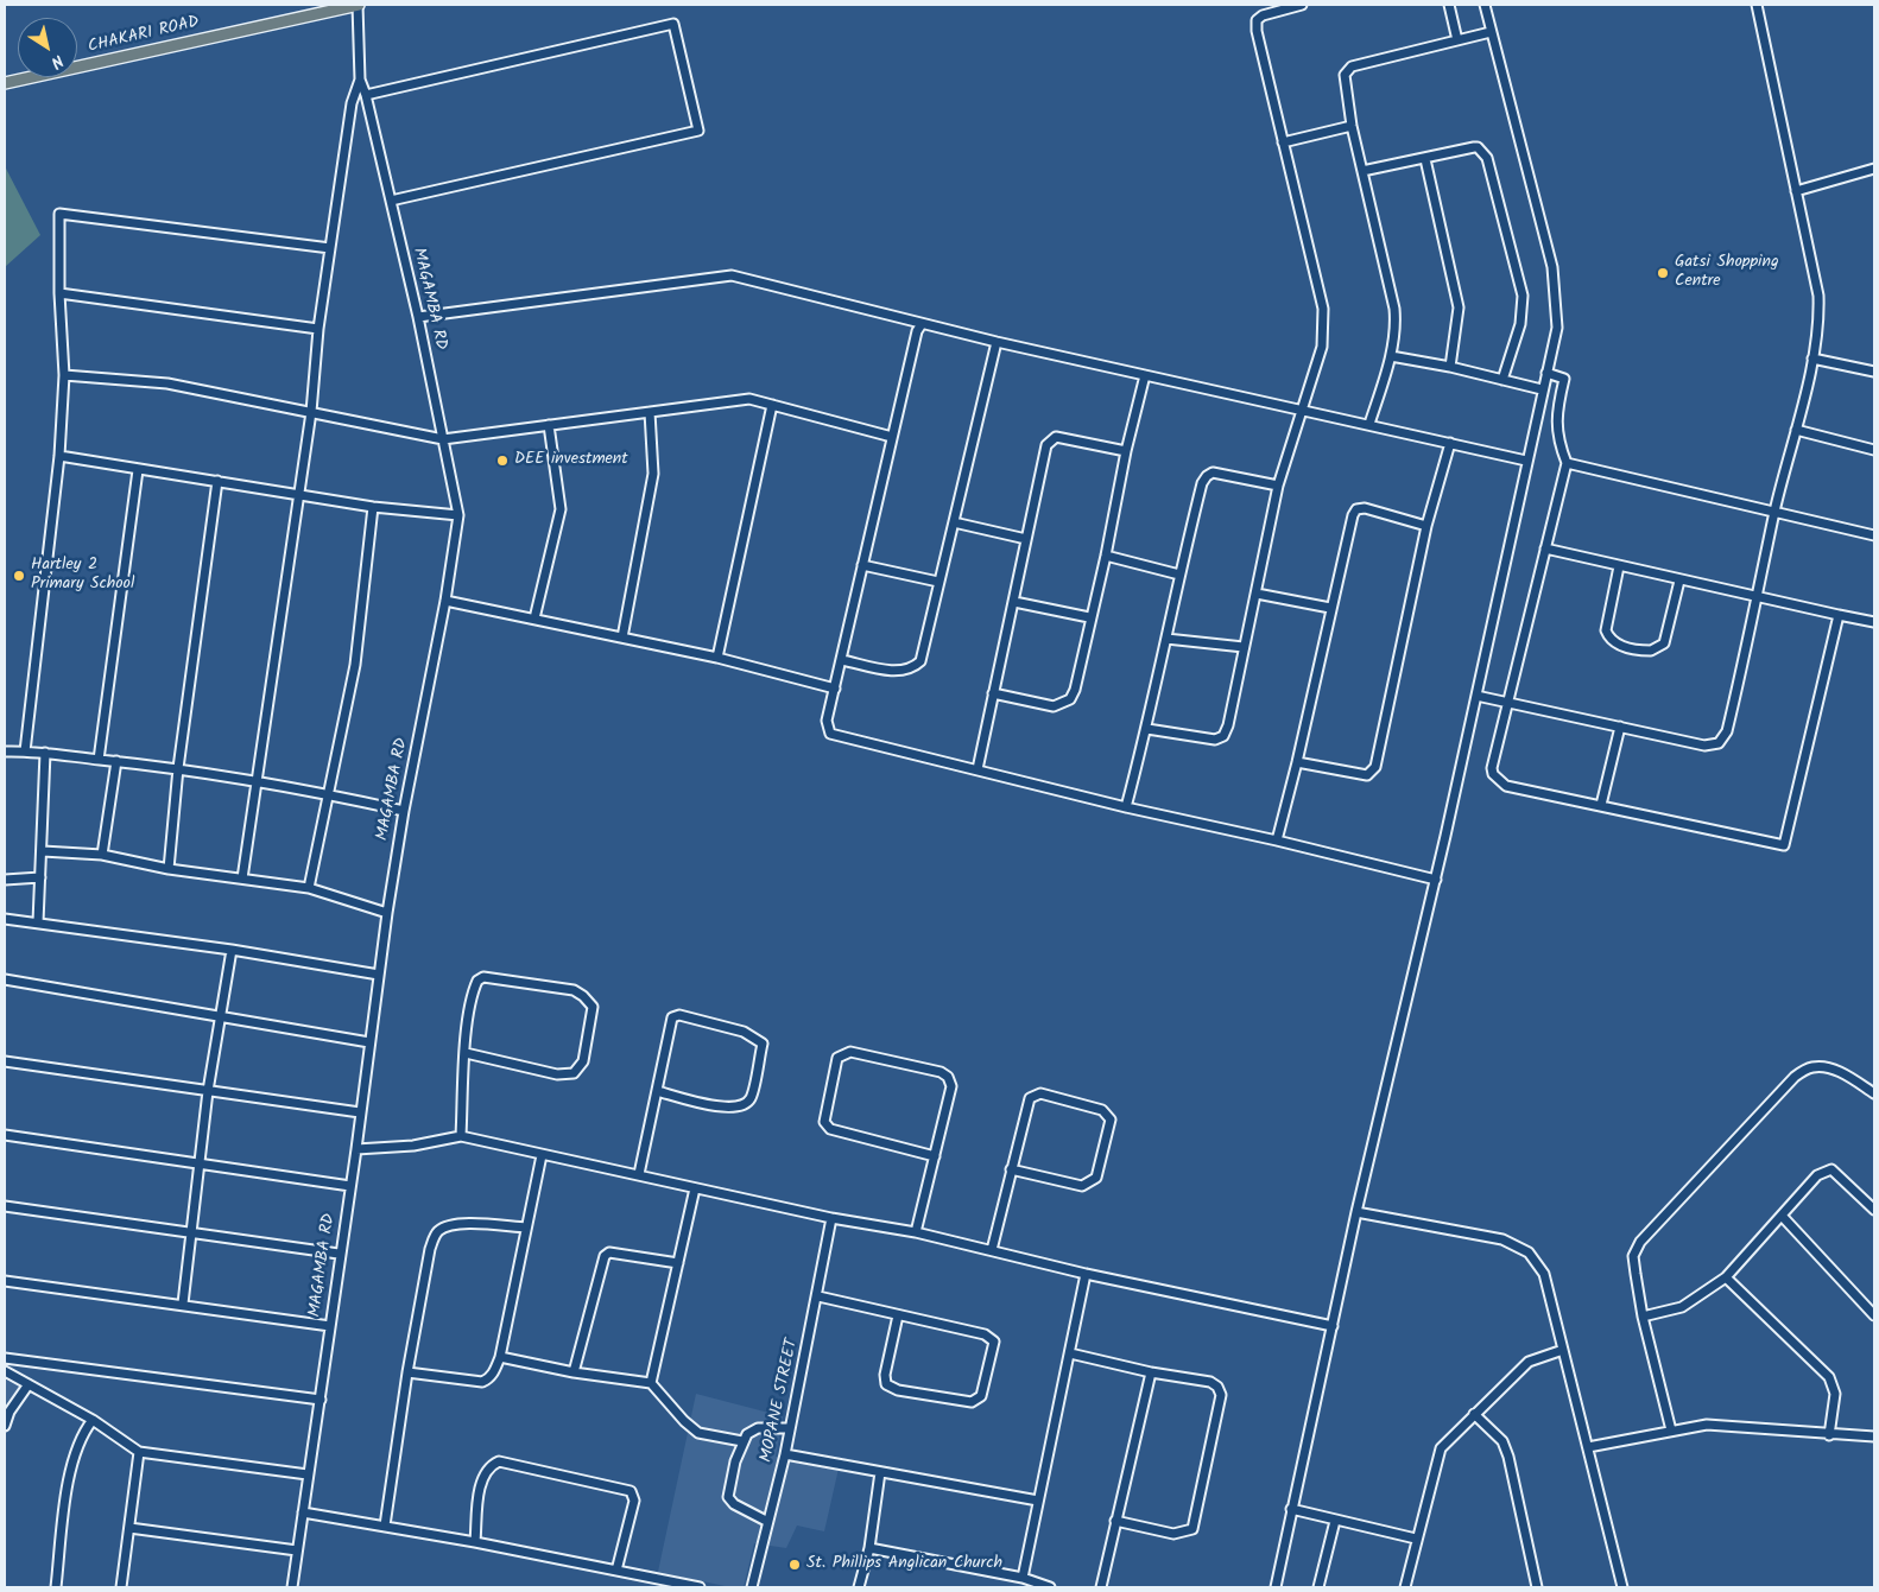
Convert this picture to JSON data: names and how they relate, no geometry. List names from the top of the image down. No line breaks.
{"streets":{"main road":["CHAKARI ROAD"],"street":["MAGAMBA RD","MOPANE STREET"]},"crossings":[["CHAKARI ROAD","MAGAMBA RD"]],"places":["Gatsi Shopping Centre","DEE investment","Hartley 2 Primary School","St. Phillips Anglican Church"],"north":"bottom right"}
